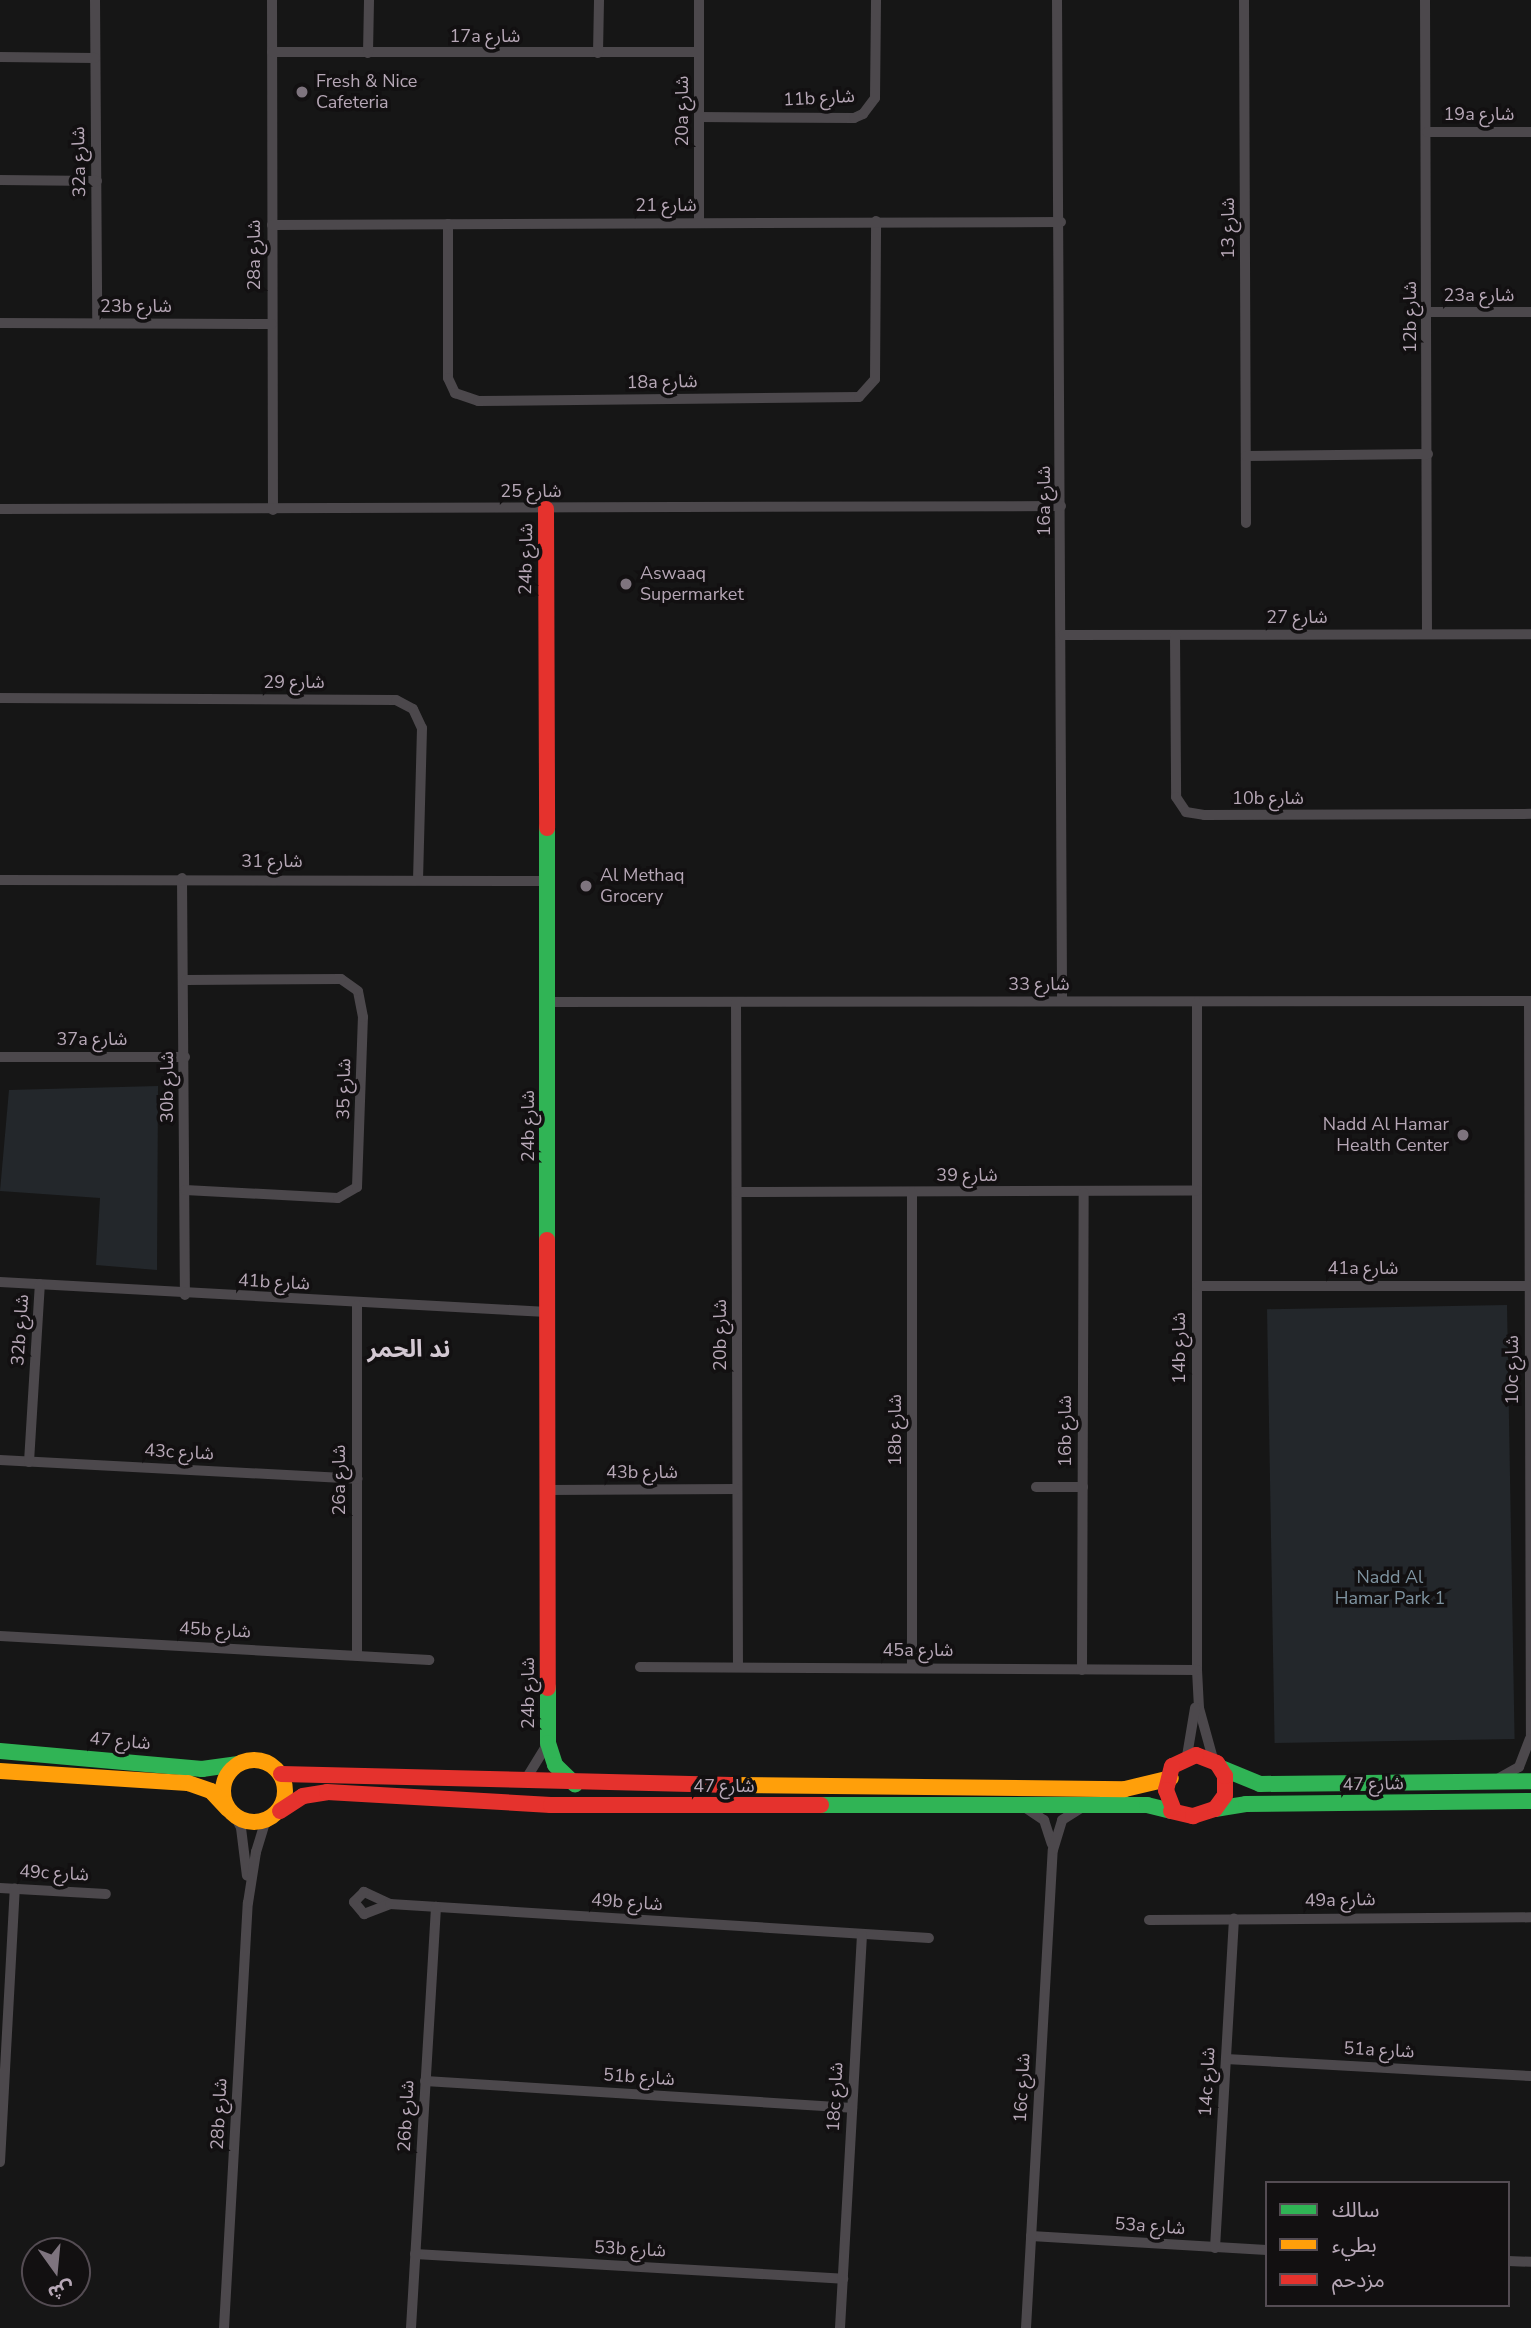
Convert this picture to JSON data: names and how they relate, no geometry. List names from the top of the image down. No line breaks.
{"streets":{"street":["17a شارع","11b شارع","20a شارع","19a شارع","32a شارع","شارع 21","شارع 13","28a شارع","23a شارع","23b شارع","12b شارع","18a شارع","شارع 25","16a شارع","24b شارع","شارع 27","شارع 29","10b شارع","شارع 31","شارع 33","37a شارع","30b شارع","شارع 35","شارع 39","41a شارع","41b شارع","32b شارع","20b شارع","14b شارع","10c شارع","18b شارع","16b شارع","43c شارع","43b شارع","26a شارع","45b شارع","45a شارع","شارع 47","49c شارع","49a شارع","49b شارع","51a شارع","51b شارع","14c شارع","16c شارع","18c شارع","28b شارع","26b شارع","53a شارع","53b شارع"]},"crossings":[["17a شارع","20a شارع"],["17a شارع","28a شارع"],["11b شارع","20a شارع"],["20a شارع","شارع 21"],["19a شارع","12b شارع"],["32a شارع","23b شارع"],["شارع 21","28a شارع"],["شارع 21","18a شارع"],["شارع 21","16a شارع"],["28a شارع","23b شارع"],["28a شارع","شارع 25"],["23a شارع","12b شارع"],["12b شارع","شارع 27"],["شارع 25","16a شارع"],["شارع 25","24b شارع"],["16a شارع","شارع 27"],["16a شارع","شارع 33"],["24b شارع","شارع 31"],["24b شارع","شارع 33"],["24b شارع","41b شارع"],["24b شارع","43b شارع"],["24b شارع","شارع 47"],["شارع 27","10b شارع"],["شارع 29","شارع 31"],["شارع 31","30b شارع"],["شارع 33","20b شارع"],["شارع 33","14b شارع"],["شارع 33","10c شارع"],["37a شارع","30b شارع"],["30b شارع","شارع 35"],["30b شارع","41b شارع"],["شارع 39","20b شارع"],["شارع 39","14b شارع"],["شارع 39","18b شارع"],["شارع 39","16b شارع"],["41a شارع","14b شارع"],["41a شارع","10c شارع"],["41b شارع","32b شارع"],["41b شارع","26a شارع"],["32b شارع","43c شارع"],["20b شارع","43b شارع"],["20b شارع","45a شارع"],["14b شارع","45a شارع"],["14b شارع","شارع 47"],["10c شارع","شارع 47"],["18b شارع","45a شارع"],["16b شارع","45a شارع"],["43c شارع","26a شارع"],["26a شارع","45b شارع"],["شارع 47","16c شارع"],["شارع 47","28b شارع"],["49a شارع","14c شارع"],["49b شارع","18c شارع"],["49b شارع","26b شارع"],["51a شارع","14c شارع"],["51b شارع","18c شارع"],["51b شارع","26b شارع"],["14c شارع","53a شارع"],["16c شارع","53a شارع"],["18c شارع","53b شارع"],["26b شارع","53b شارع"]],"districts":["ند الحمر"],"parks":["Nadd Al Hamar Park 1"],"places":["Fresh & Nice Cafeteria","Aswaaq Supermarket","Al Methaq Grocery","Nadd Al Hamar Health Center"],"legend":["سالك","بطيء","مزدحم"],"north":"bottom"}
